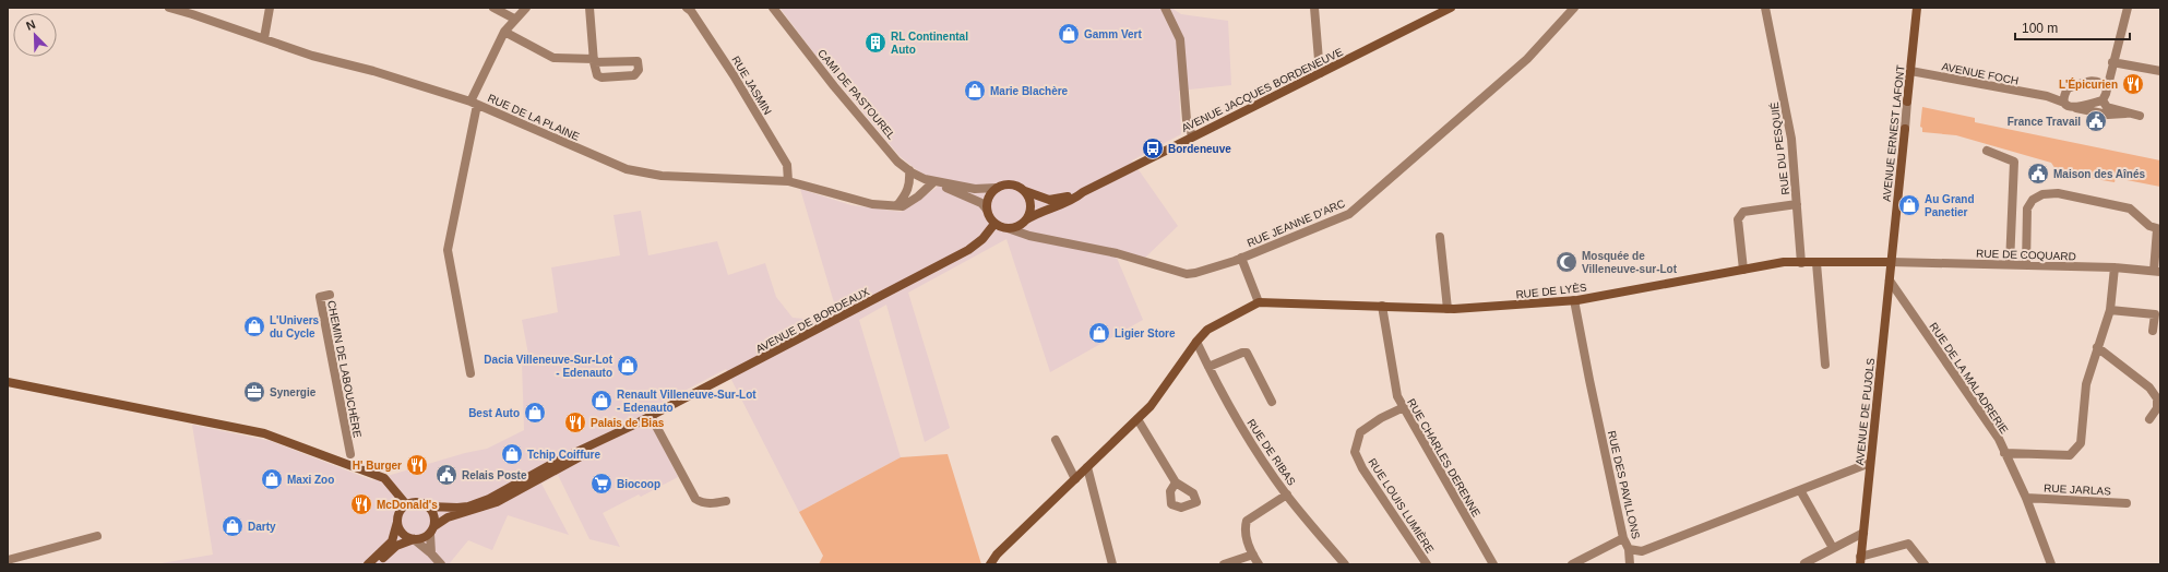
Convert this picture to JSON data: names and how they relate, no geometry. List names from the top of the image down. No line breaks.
{"streets":{"main road":["AVENUE JACQUES BORDENEUVE","AVENUE ERNEST LAFONT","RUE DE LYÈS","AVENUE DE BORDEAUX","AVENUE DE PUJOLS"],"street":["AVENUE FOCH","RUE JASMIN","CAMI DE PASTOUREL","RUE DE LA PLAINE","RUE DU PESQUIÉ","RUE JEANNE D'ARC","RUE DE COQUARD","CHEMIN DE LABOUCHÈRE","RUE DE LA MALADRERIE","RUE DE RIBAS","RUE CHARLES DERENNE","RUE DES PAVILLONS","RUE JARLAS","RUE LOUIS LUMIÈRE"]},"crossings":[["AVENUE FOCH","AVENUE ERNEST LAFONT"],["RUE JASMIN","RUE DE LA PLAINE"],["AVENUE JACQUES BORDENEUVE","CAMI DE PASTOUREL"],["AVENUE JACQUES BORDENEUVE","RUE JEANNE D'ARC"],["AVENUE JACQUES BORDENEUVE","AVENUE DE BORDEAUX"],["CAMI DE PASTOUREL","RUE DE LA PLAINE"],["CAMI DE PASTOUREL","RUE JEANNE D'ARC"],["CAMI DE PASTOUREL","AVENUE DE BORDEAUX"],["AVENUE ERNEST LAFONT","RUE DE COQUARD"],["AVENUE ERNEST LAFONT","RUE DE LYÈS"],["AVENUE ERNEST LAFONT","AVENUE DE PUJOLS"],["RUE DU PESQUIÉ","RUE DE LYÈS"],["RUE JEANNE D'ARC","AVENUE DE BORDEAUX"],["RUE DE COQUARD","RUE DE LYÈS"],["RUE DE COQUARD","AVENUE DE PUJOLS"],["RUE DE LYÈS","AVENUE DE PUJOLS"],["RUE DE LYÈS","RUE CHARLES DERENNE"],["RUE DE LYÈS","RUE DES PAVILLONS"],["RUE DE LA MALADRERIE","AVENUE DE PUJOLS"],["RUE DE LA MALADRERIE","RUE JARLAS"],["AVENUE DE PUJOLS","RUE DES PAVILLONS"],["RUE CHARLES DERENNE","RUE LOUIS LUMIÈRE"]],"places":{"shop":["Gamm Vert","Marie Blachère","Au Grand Panetier","L'Univers du Cycle","Ligier Store","Dacia Villeneuve-Sur-Lot - Edenauto","Renault Villeneuve-Sur-Lot - Edenauto","Best Auto","Tchip Coiffure","Maxi Zoo","Darty"],"building":["RL Continental Auto"],"restaurant":["L'Épicurien","Palais de Bias","H' Burger","McDonald's"],"public building":["France Travail","Maison des Aînés","Relais Poste"],"bus stop":["Bordeneuve"],"mosque":["Mosquée de Villeneuve-sur-Lot"],"office":["Synergie"],"supermarket":["Biocoop"]},"scale_bar":"100 m","north":"top left"}
